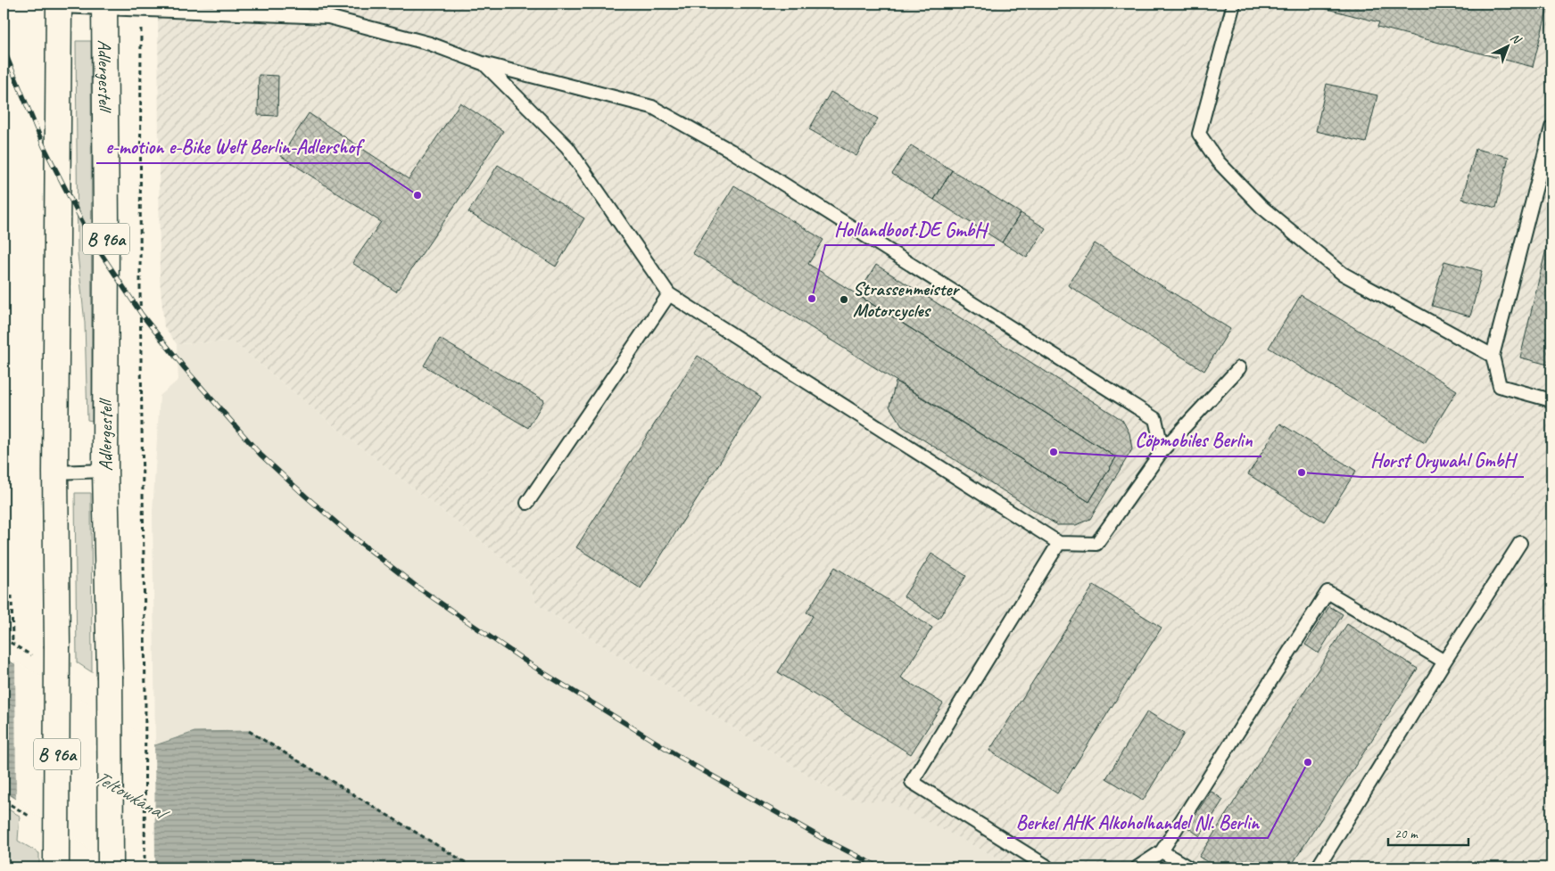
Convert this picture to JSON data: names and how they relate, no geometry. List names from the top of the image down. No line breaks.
{"streets":{"main road":["Adlergestell","B 96a"]},"water":["Teltowkanal"],"places":["e-motion e-Bike Welt Berlin-Adlershof","Hollandboot.DE GmbH","Strassenmeister Motorcycles","Cöpmobiles Berlin","Horst Orywahl GmbH","Berkel AHK Alkoholhandel Nl. Berlin"],"scale_bar":"20 m","north":"top right"}
